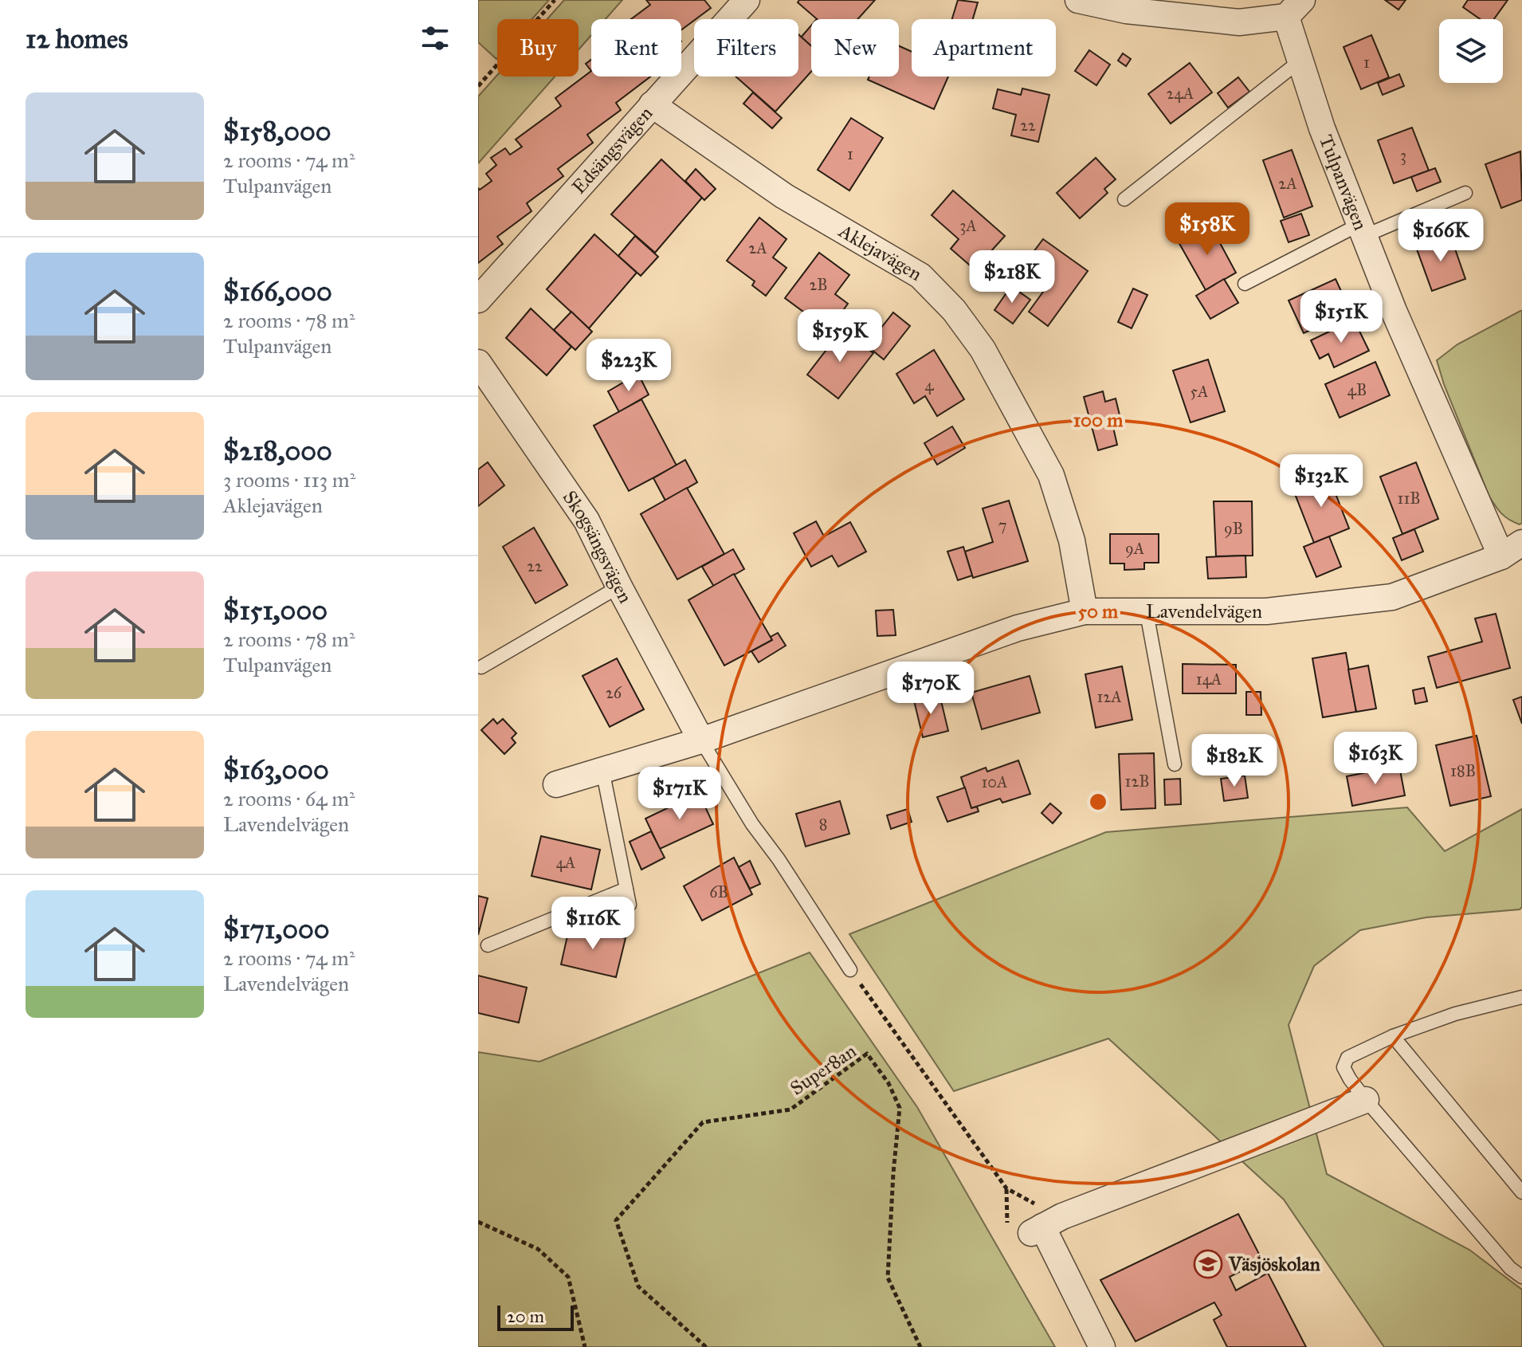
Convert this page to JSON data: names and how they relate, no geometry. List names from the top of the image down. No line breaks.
{"streets":{"street":["Edsängsvägen","Tulpanvägen","Aklejavägen","Skogsängsvägen","Lavendelvägen"],"path":["Super8an"]},"crossings":[["Edsängsvägen","Aklejavägen"],["Tulpanvägen","Lavendelvägen"],["Aklejavägen","Lavendelvägen"],["Skogsängsvägen","Lavendelvägen"]],"places":{"school or university":["Väsjöskolan"]},"house_numbers":["1","24A","22","1","3","2A","3A","2A","2B","4","4B","5A","11B","7","9B","9A","22","14A","26","12A","18B","12B","10A","8","4A","6B"],"scale_bar":"20 m","page":{"heading":"12 homes","chip":["Buy","Rent","Filters","New","Apartment"],"list":[{"name":"$158,000","note":"2 rooms · 74 m² · Tulpanvägen"},{"name":"$166,000","note":"2 rooms · 78 m² · Tulpanvägen"},{"name":"$218,000","note":"3 rooms · 113 m² · Aklejavägen"},{"name":"$151,000","note":"2 rooms · 78 m² · Tulpanvägen"},{"name":"$163,000","note":"2 rooms · 64 m² · Lavendelvägen"},{"name":"$171,000","note":"2 rooms · 74 m² · Lavendelvägen"}],"price":["$158K","$166K","$218K","$151K","$159K","$223K","$132K","$170K","$163K","$182K","$171K","$116K"],"scale":"20 m"},"rings":["100 m","50 m"]}
